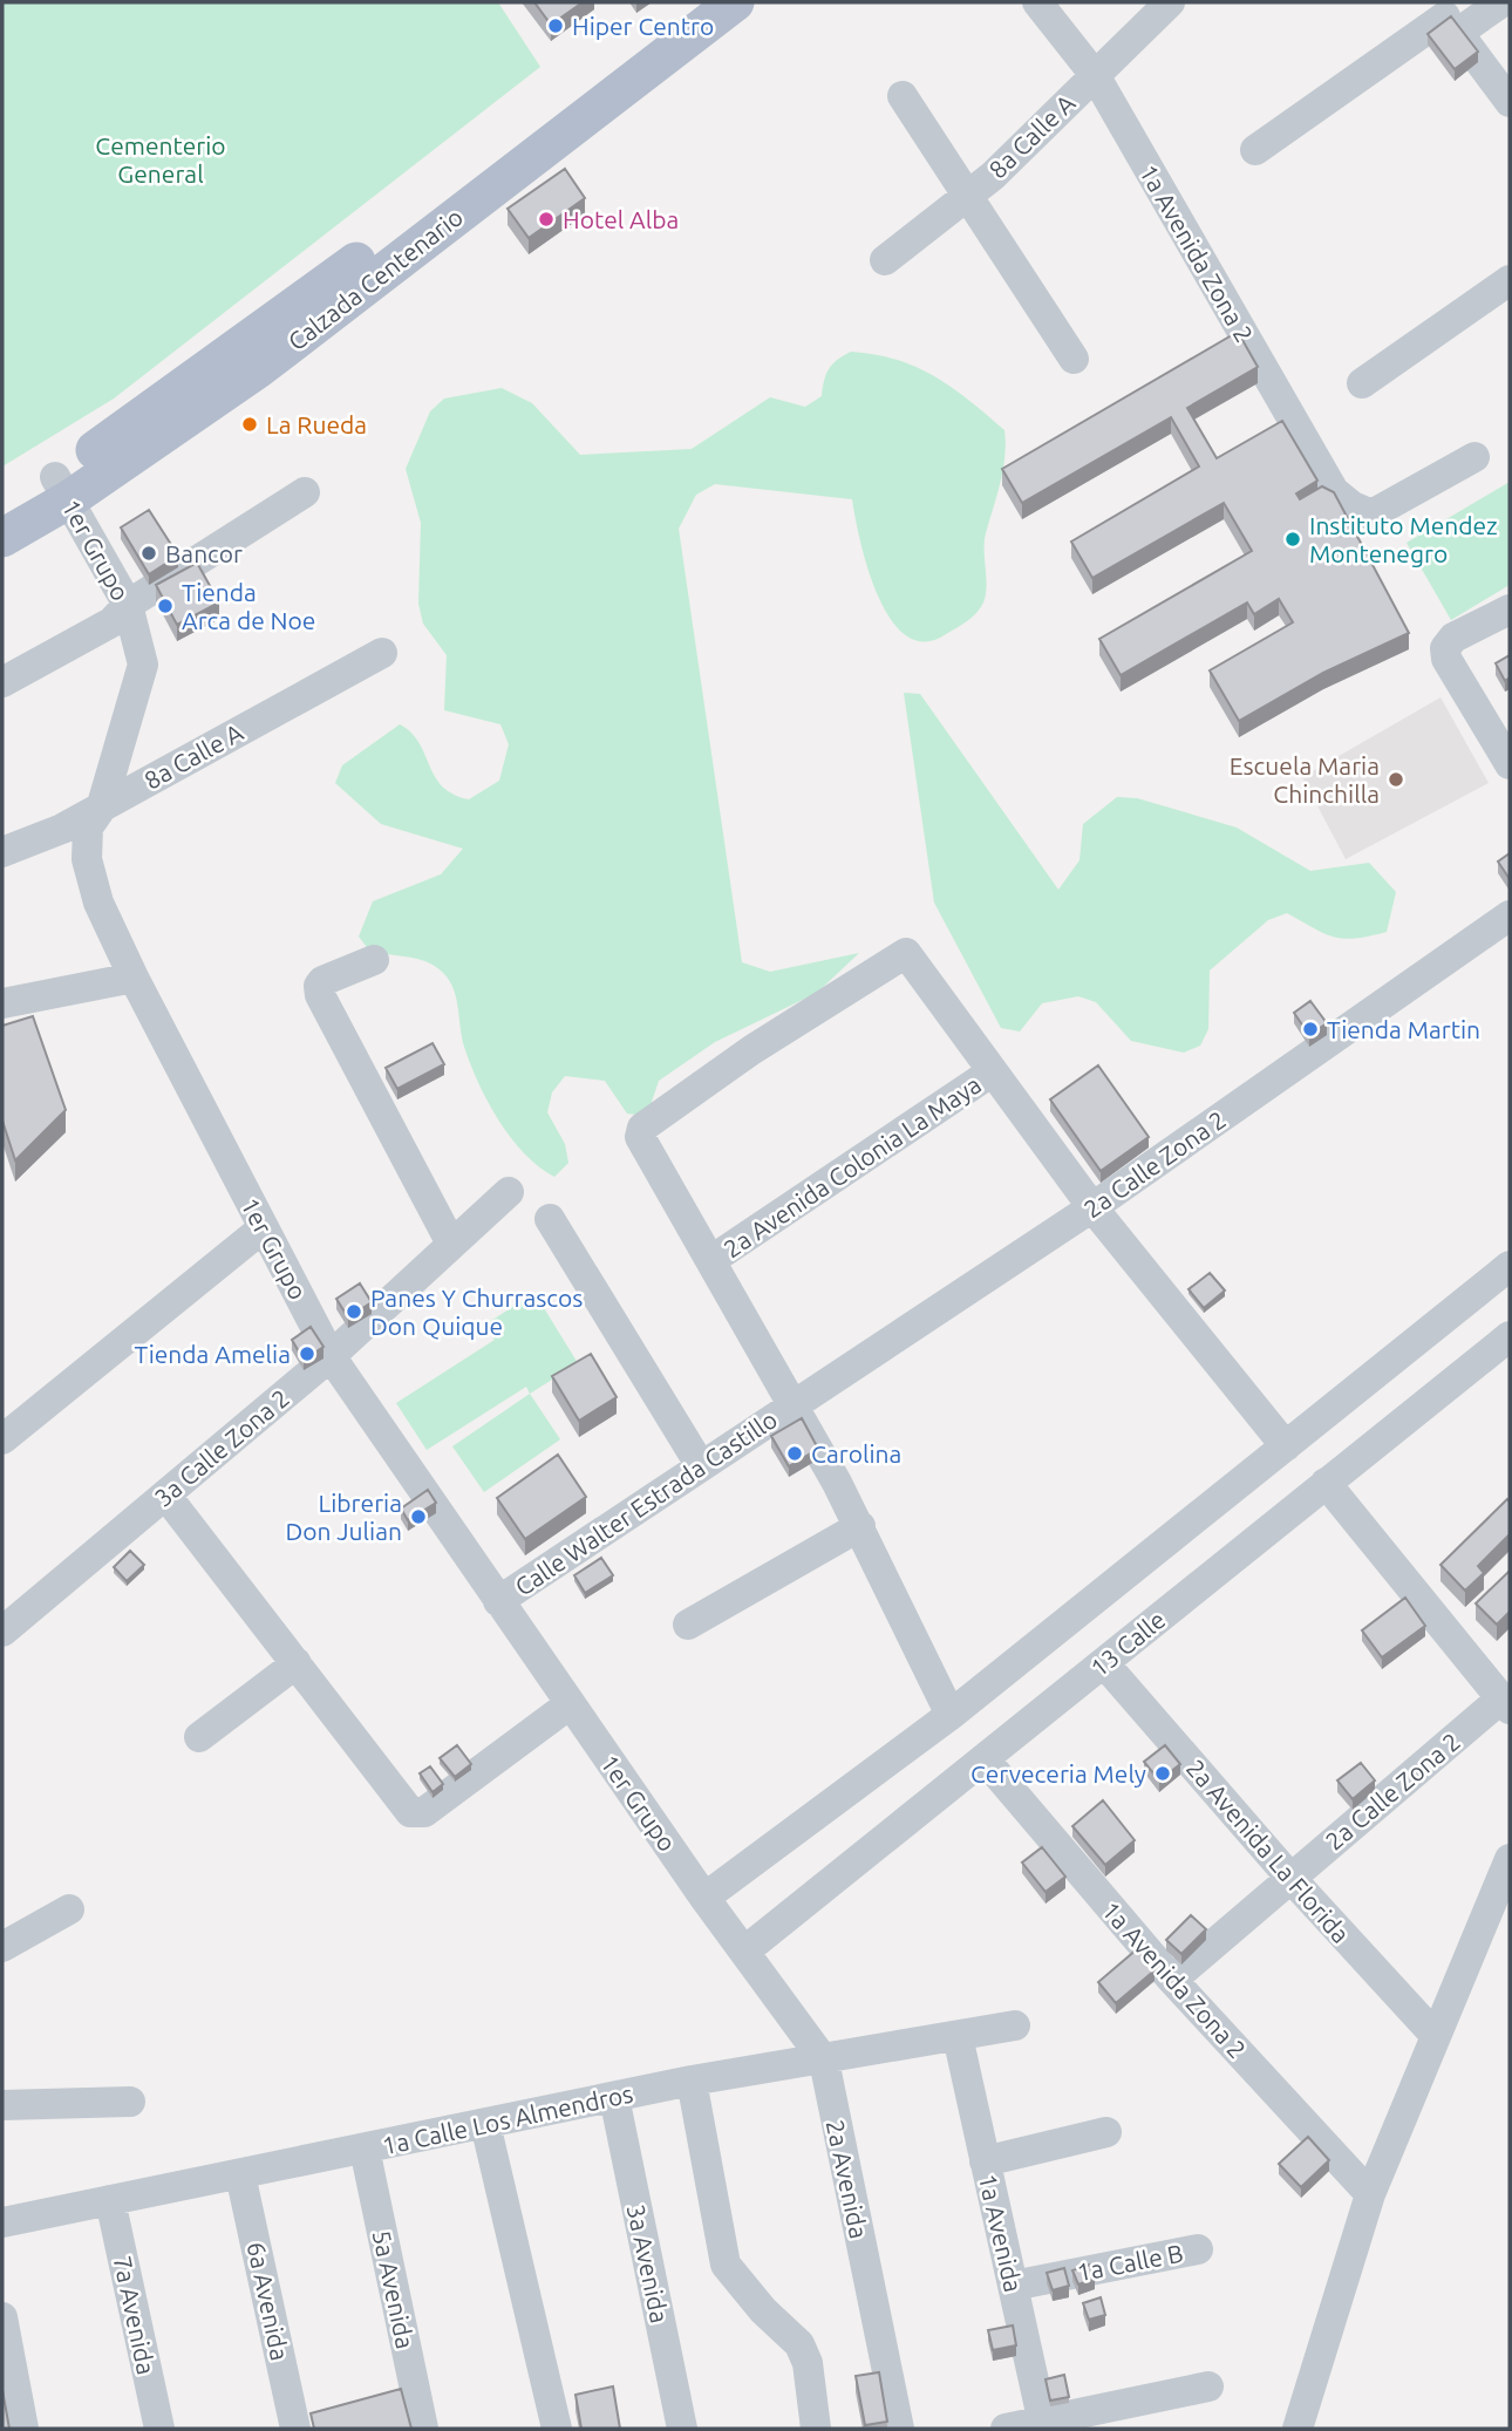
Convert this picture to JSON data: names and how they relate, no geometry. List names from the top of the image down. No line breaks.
{"streets":{"main road":["Calzada Centenario"],"street":["8a Calle A","1a Avenida Zona 2","1er Grupo","2a Calle Zona 2","2a Avenida Colonia La Maya","3a Calle Zona 2","Calle Walter Estrada Castillo","13 Calle","2a Avenida La Florida","1a Calle Los Almendros","2a Avenida","1a Avenida","1a Calle B","3a Avenida","5a Avenida","6a Avenida","7a Avenida"]},"crossings":[["8a Calle A","1a Avenida Zona 2"],["8a Calle A","1er Grupo"],["1a Avenida Zona 2","2a Calle Zona 2"],["1a Avenida Zona 2","13 Calle"],["Calzada Centenario","1er Grupo"],["1er Grupo","3a Calle Zona 2"],["1er Grupo","Calle Walter Estrada Castillo"],["1er Grupo","13 Calle"],["1er Grupo","2a Avenida"],["2a Calle Zona 2","Calle Walter Estrada Castillo"],["2a Calle Zona 2","2a Avenida La Florida"],["13 Calle","2a Avenida La Florida"],["13 Calle","2a Avenida"],["1a Calle Los Almendros","2a Avenida"],["1a Calle Los Almendros","1a Avenida"],["1a Calle Los Almendros","3a Avenida"],["1a Calle Los Almendros","5a Avenida"],["1a Calle Los Almendros","6a Avenida"],["1a Calle Los Almendros","7a Avenida"],["1a Avenida","1a Calle B"]],"parks":["Cementerio General"],"places":["Hiper Centro","Hotel Alba","La Rueda","Instituto Mendez Montenegro","Bancor","Tienda Arca de Noe","Escuela Maria Chinchilla","Tienda Martin","Panes Y Churrascos Don Quique","Tienda Amelia","Carolina","Libreria Don Julian","Cerveceria Mely"]}
